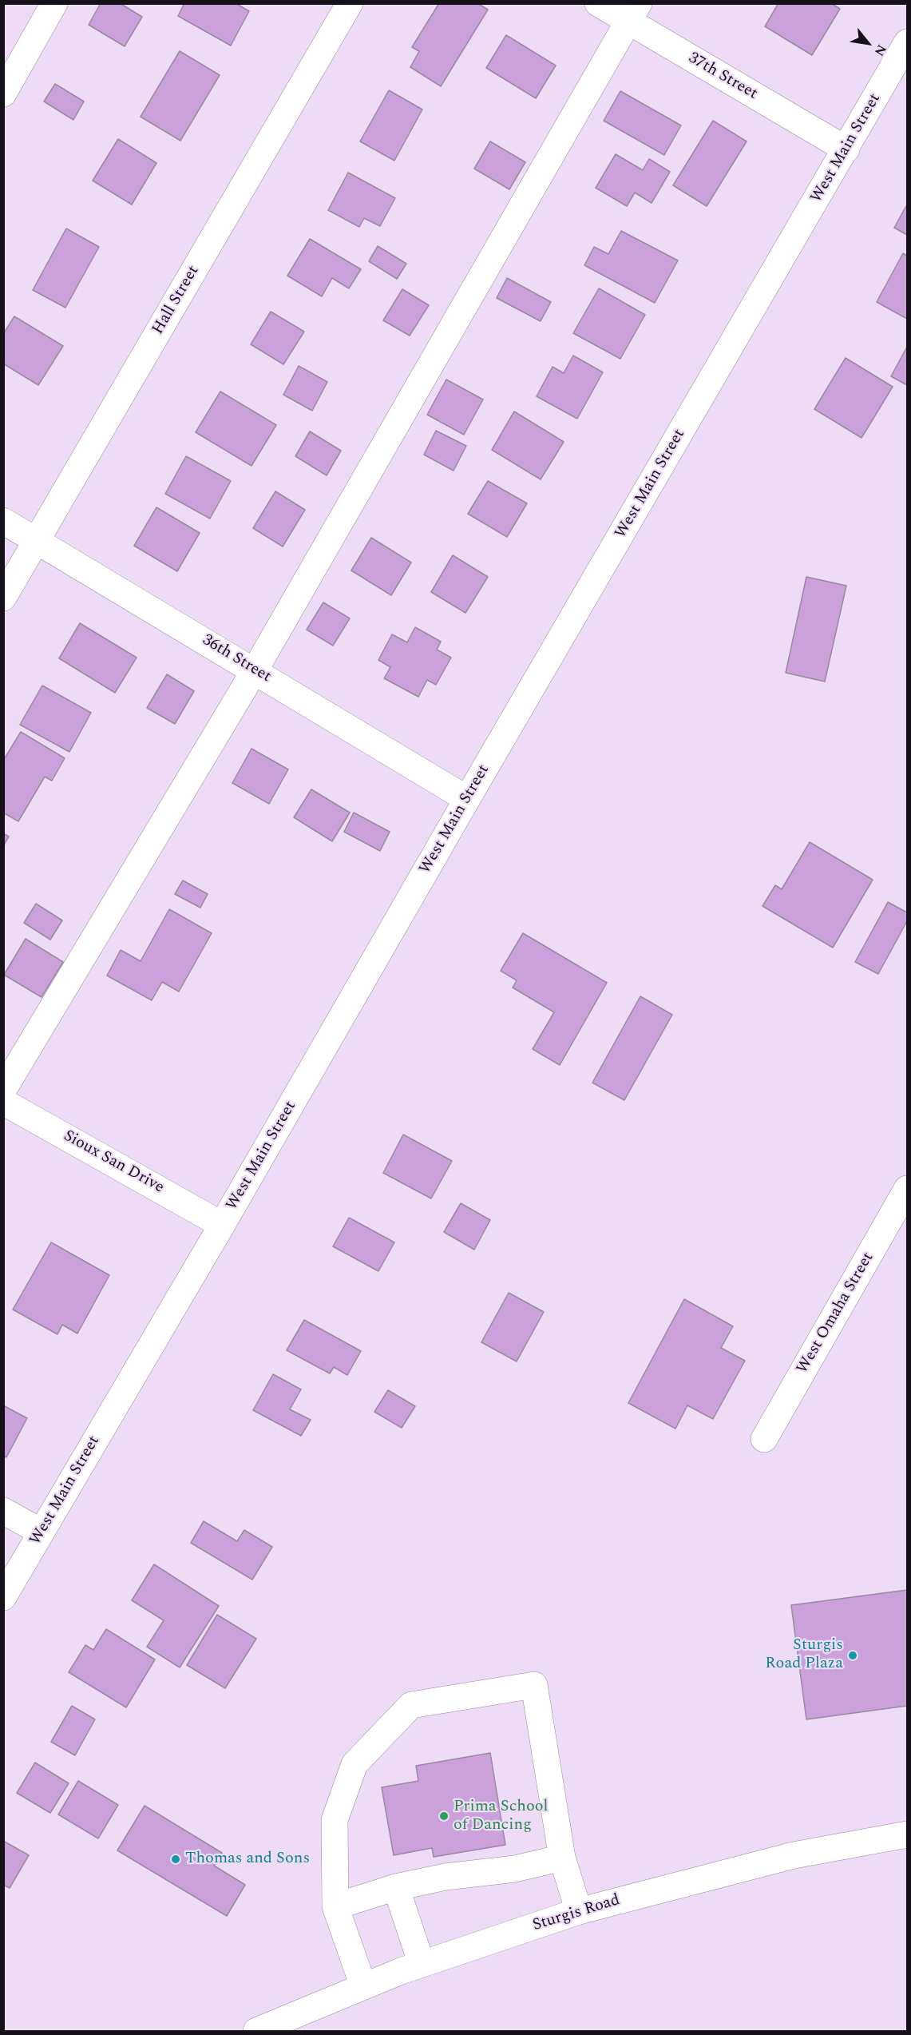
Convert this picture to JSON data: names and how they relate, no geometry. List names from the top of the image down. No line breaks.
{"streets":{"street":["37th Street","West Main Street","Hall Street","36th Street","Sioux San Drive","West Omaha Street","Sturgis Road"]},"crossings":[["37th Street","West Main Street"],["West Main Street","36th Street"],["West Main Street","Sioux San Drive"],["Hall Street","36th Street"]],"places":["Sturgis Road Plaza","Prima School of Dancing","Thomas and Sons"],"north":"bottom right"}
